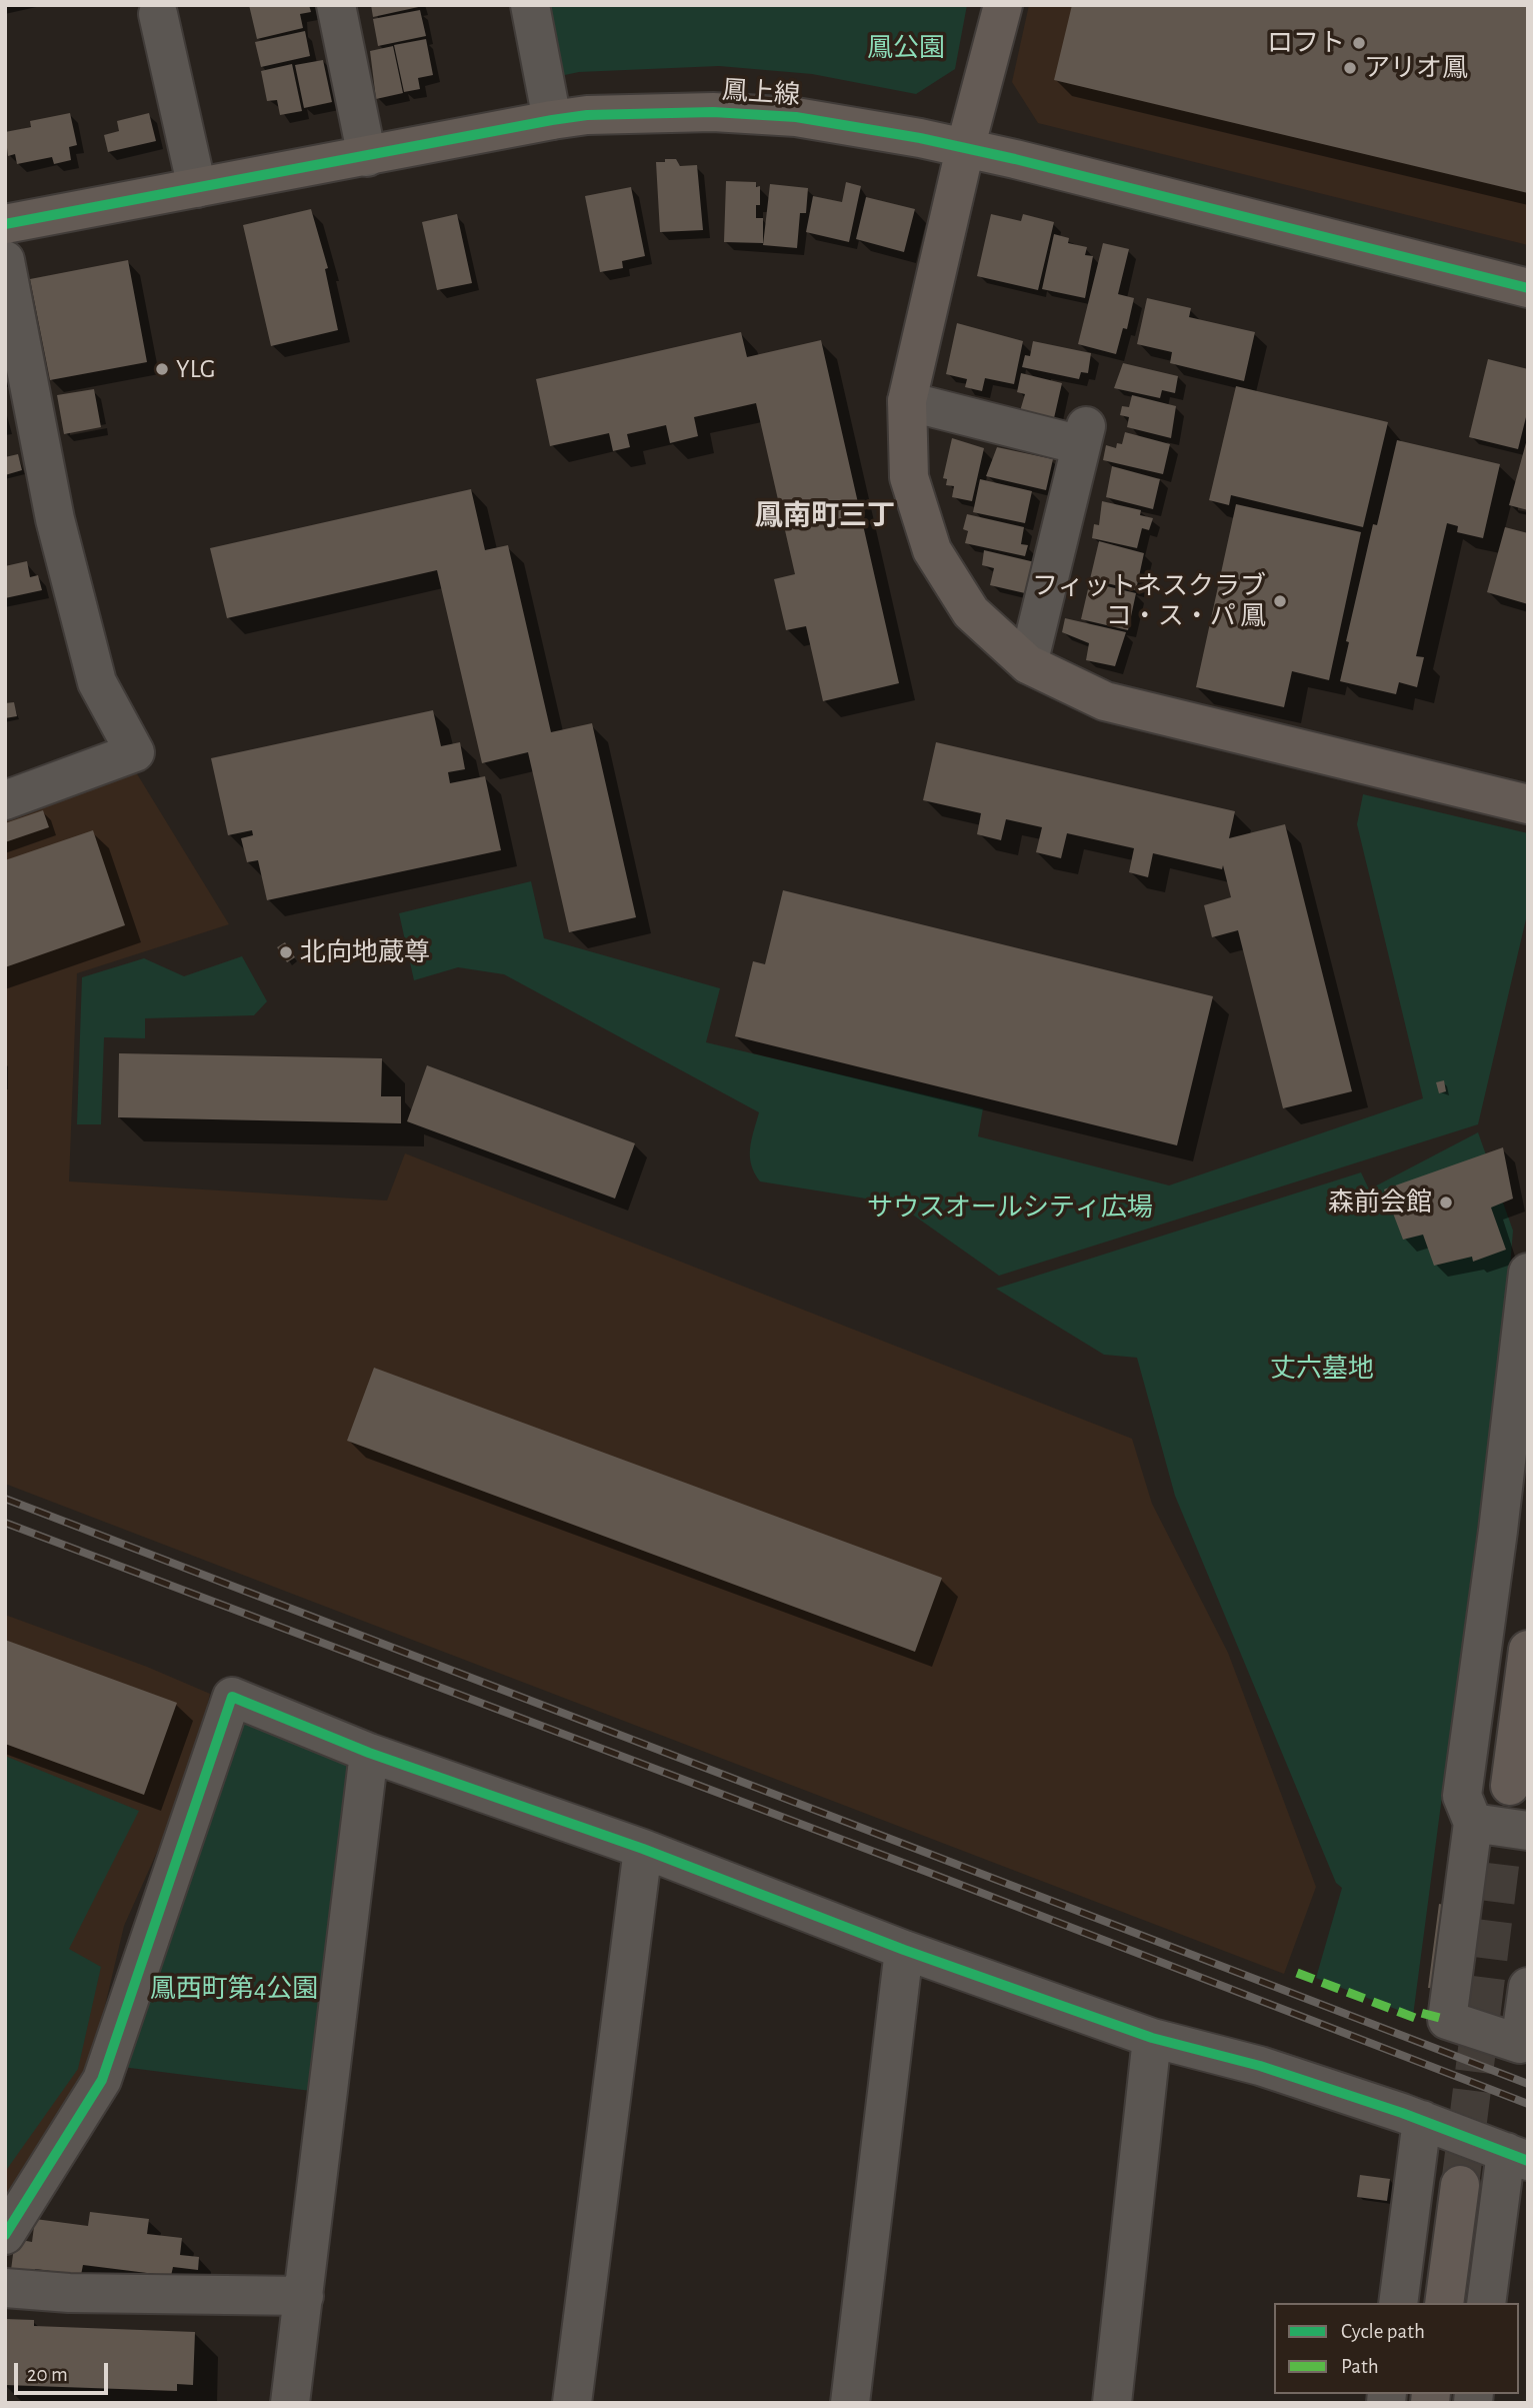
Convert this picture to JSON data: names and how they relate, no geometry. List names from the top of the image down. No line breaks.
{"streets":{"street":["鳳上線"]},"districts":["鳳南町三丁"],"parks":["鳳公園","サウスオールシティ広場","丈六墓地","鳳西町第4公園"],"places":["ロフト","アリオ鳳","YLG","フィットネスクラブ コ・ス・パ 鳳","北向地蔵尊","森前会館"],"legend":["Cycle path","Path"],"scale_bar":"20 m"}
